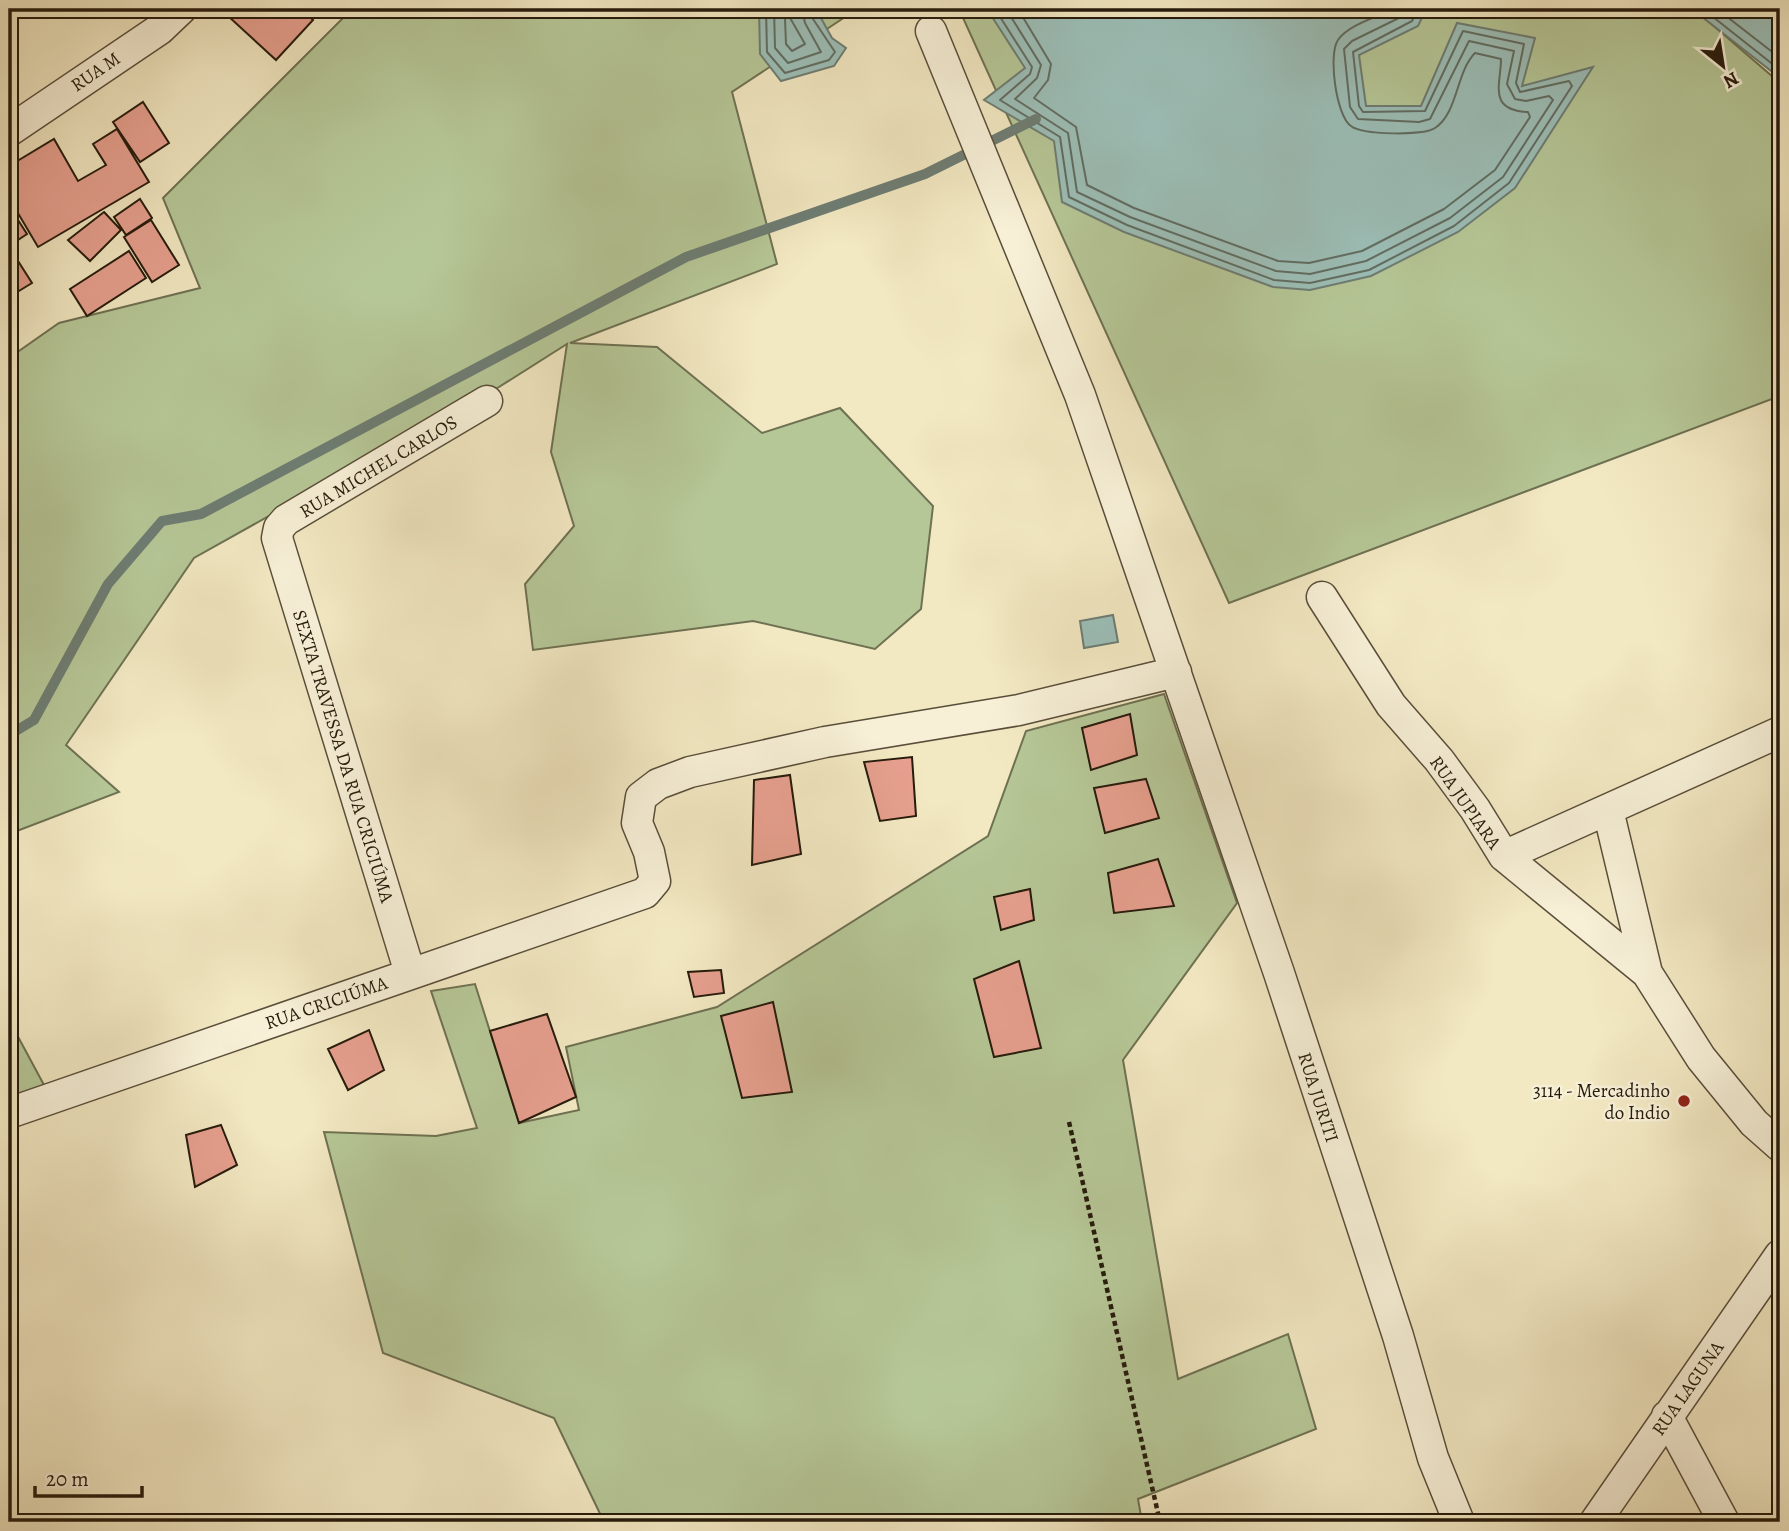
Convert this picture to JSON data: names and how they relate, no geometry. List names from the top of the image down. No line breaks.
{"streets":{"street":["RUA M","RUA MICHEL CARLOS","SEXTA TRAVESSA DA RUA CRICIÚMA","RUA JUPIARA","RUA CRICIÚMA","RUA JURITI","RUA LAGUNA"]},"crossings":[["RUA MICHEL CARLOS","SEXTA TRAVESSA DA RUA CRICIÚMA"],["SEXTA TRAVESSA DA RUA CRICIÚMA","RUA CRICIÚMA"],["RUA CRICIÚMA","RUA JURITI"]],"places":["3114 - Mercadinho do Indio"],"scale_bar":"20 m","north":"bottom right"}
